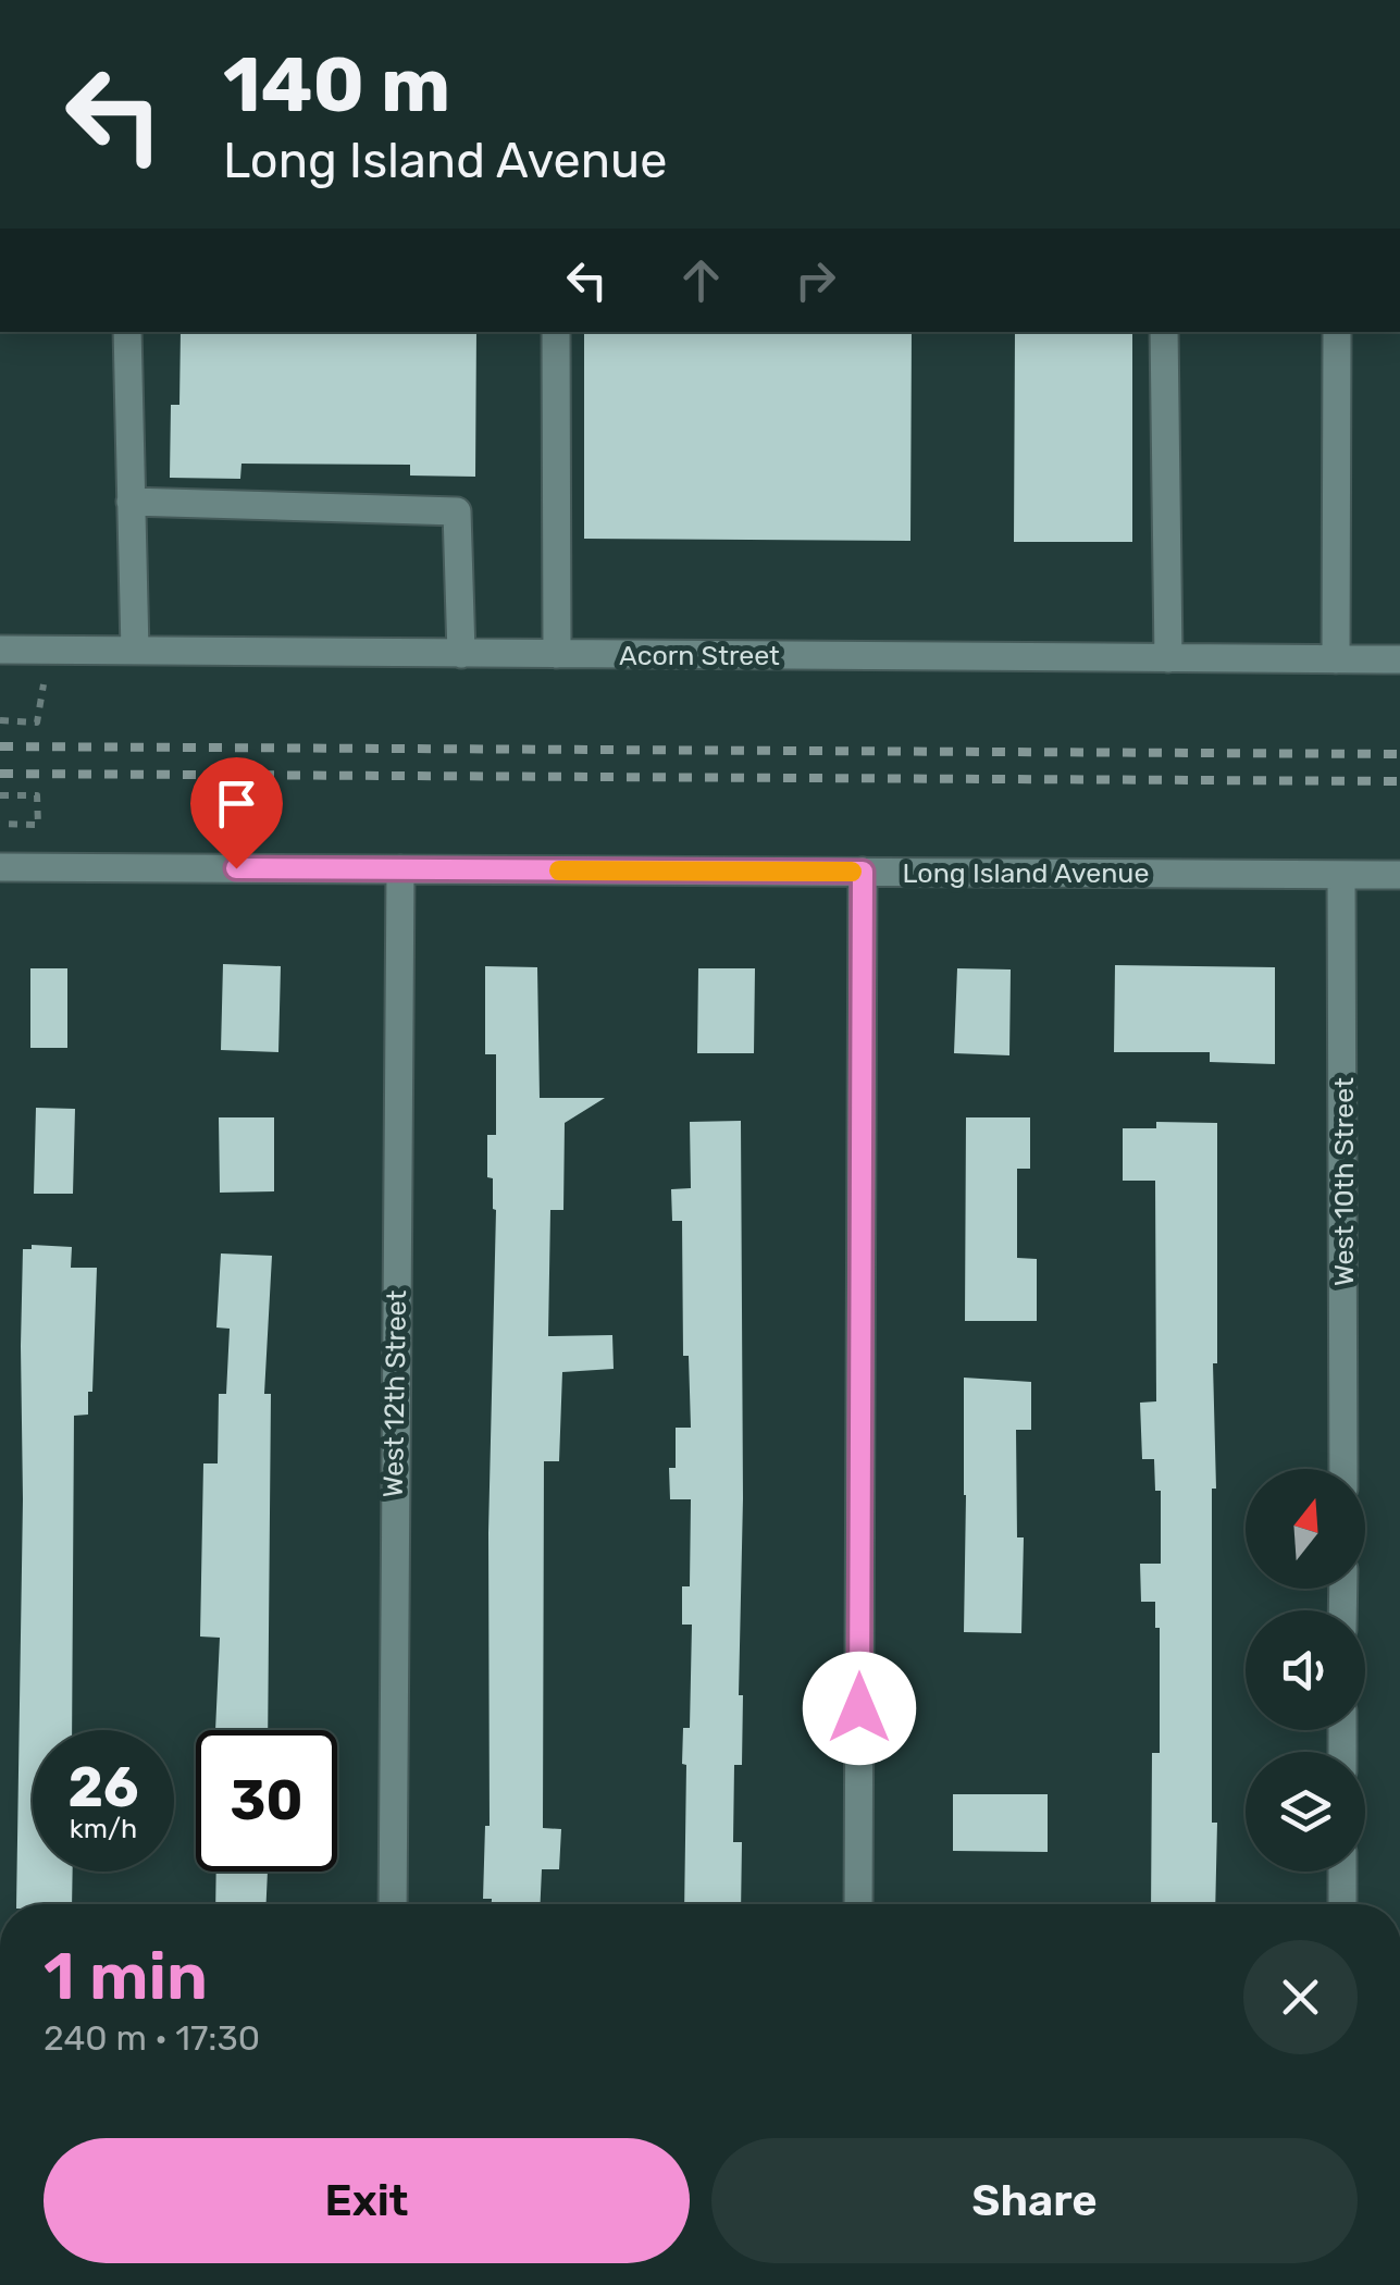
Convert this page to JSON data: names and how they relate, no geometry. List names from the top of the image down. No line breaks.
{"streets":{"street":["Acorn Street","Long Island Avenue","West 10th Street","West 12th Street"]},"crossings":[["Long Island Avenue","West 10th Street"],["Long Island Avenue","West 12th Street"]],"north":"top","page":{"turn":["140 m","Long Island Avenue"],"speed":"26 km/h","limit":"30","heading":["1 min","240 m · 17:30"],"buttons":["Exit","Share"]}}
